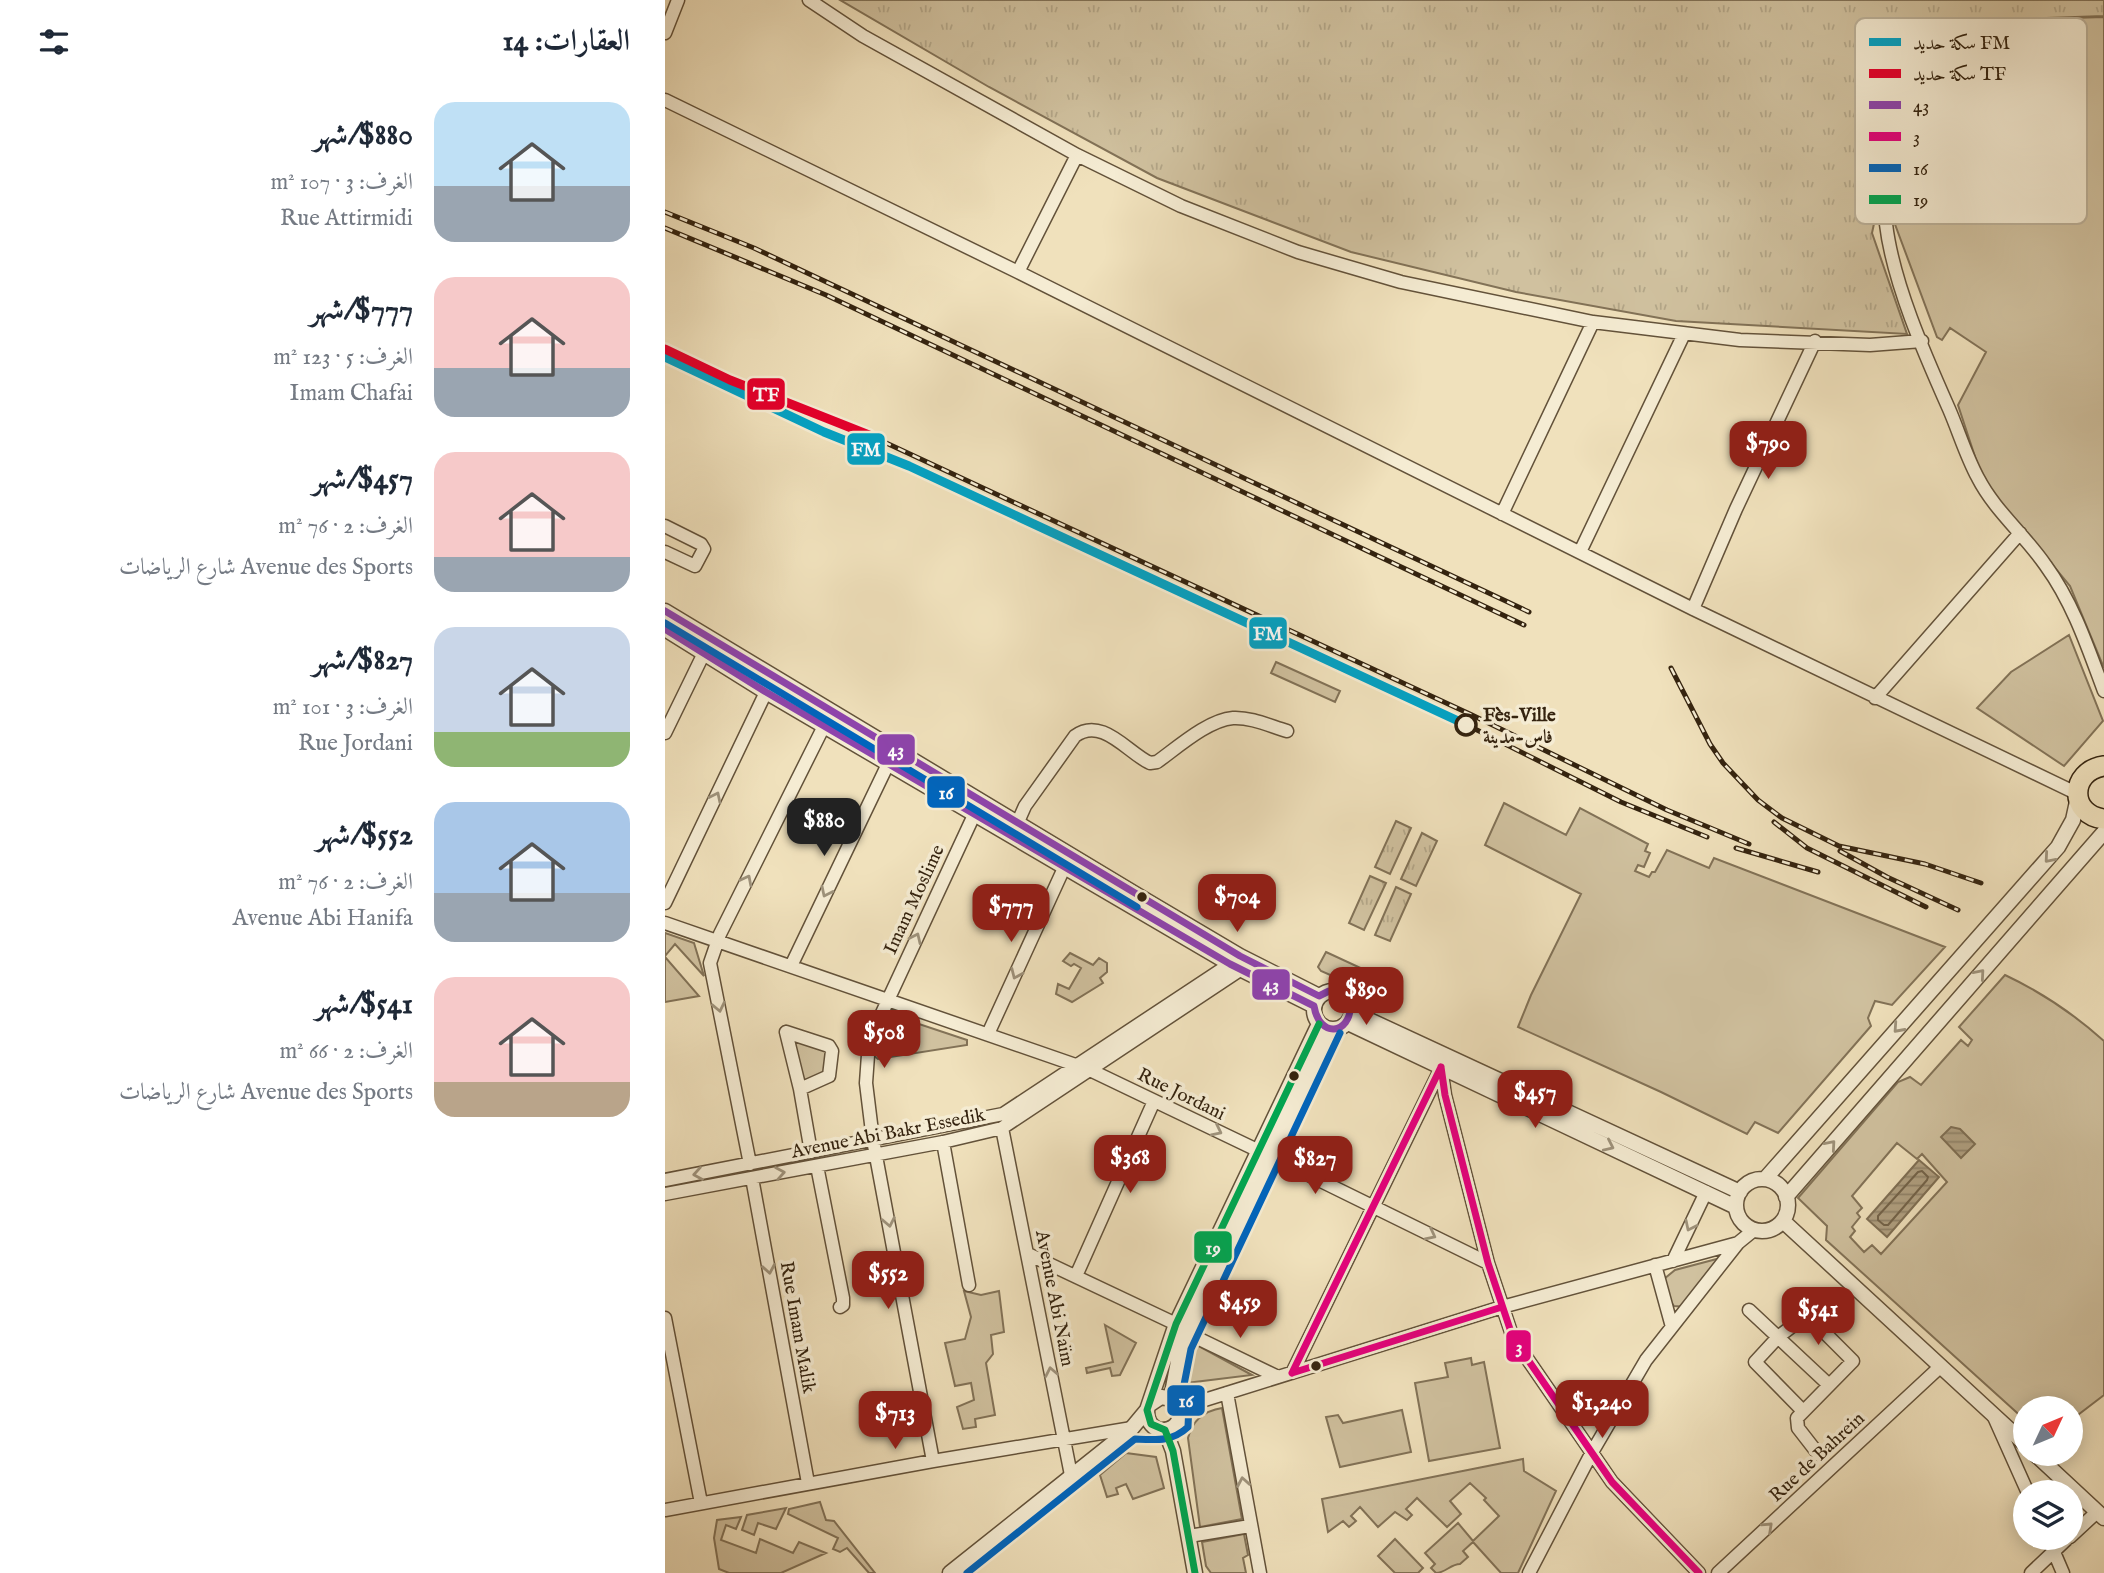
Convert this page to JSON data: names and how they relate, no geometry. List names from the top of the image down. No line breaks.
{"streets":{"street":["Imam Moslime","Rue Jordani","Avenue Abi Bakr Essedik","Avenue Abi Naïm","Rue Imam Malik","Rue de Bahrein"]},"crossings":[["Imam Moslime","Rue Jordani"],["Imam Moslime","Avenue Abi Bakr Essedik"],["Rue Jordani","Avenue Abi Bakr Essedik"],["Avenue Abi Bakr Essedik","Avenue Abi Naïm"],["Avenue Abi Bakr Essedik","Rue Imam Malik"]],"one_way":["Avenue Abi Naïm","Rue Imam Malik","Rue de Bahrein"],"places":["Fès-Ville فاس-مدينة"],"lines":["rail line TF","rail line FM","transit line 43","transit line 16","transit line 19","transit line 3"],"legend":["سكة حديد FM","سكة حديد TF","43","3","16","19"],"north":"top right","page":{"heading":"العقارات: 14","list":[{"name":"$880/شهر","note":"الغرف: 3 · 107 m² · Rue Attirmidi"},{"name":"$777/شهر","note":"الغرف: 5 · 123 m² · Imam Chafai"},{"name":"$457/شهر","note":"الغرف: 2 · 76 m² · Avenue des Sports شارع الرياضات"},{"name":"$827/شهر","note":"الغرف: 3 · 101 m² · Rue Jordani"},{"name":"$552/شهر","note":"الغرف: 2 · 76 m² · Avenue Abi Hanifa"},{"name":"$541/شهر","note":"الغرف: 2 · 66 m² · Avenue des Sports شارع الرياضات"}],"price":["$790","$880","$704","$777","$890","$508","$457","$368","$827","$552","$459","$541","$1,240","$713"]}}
